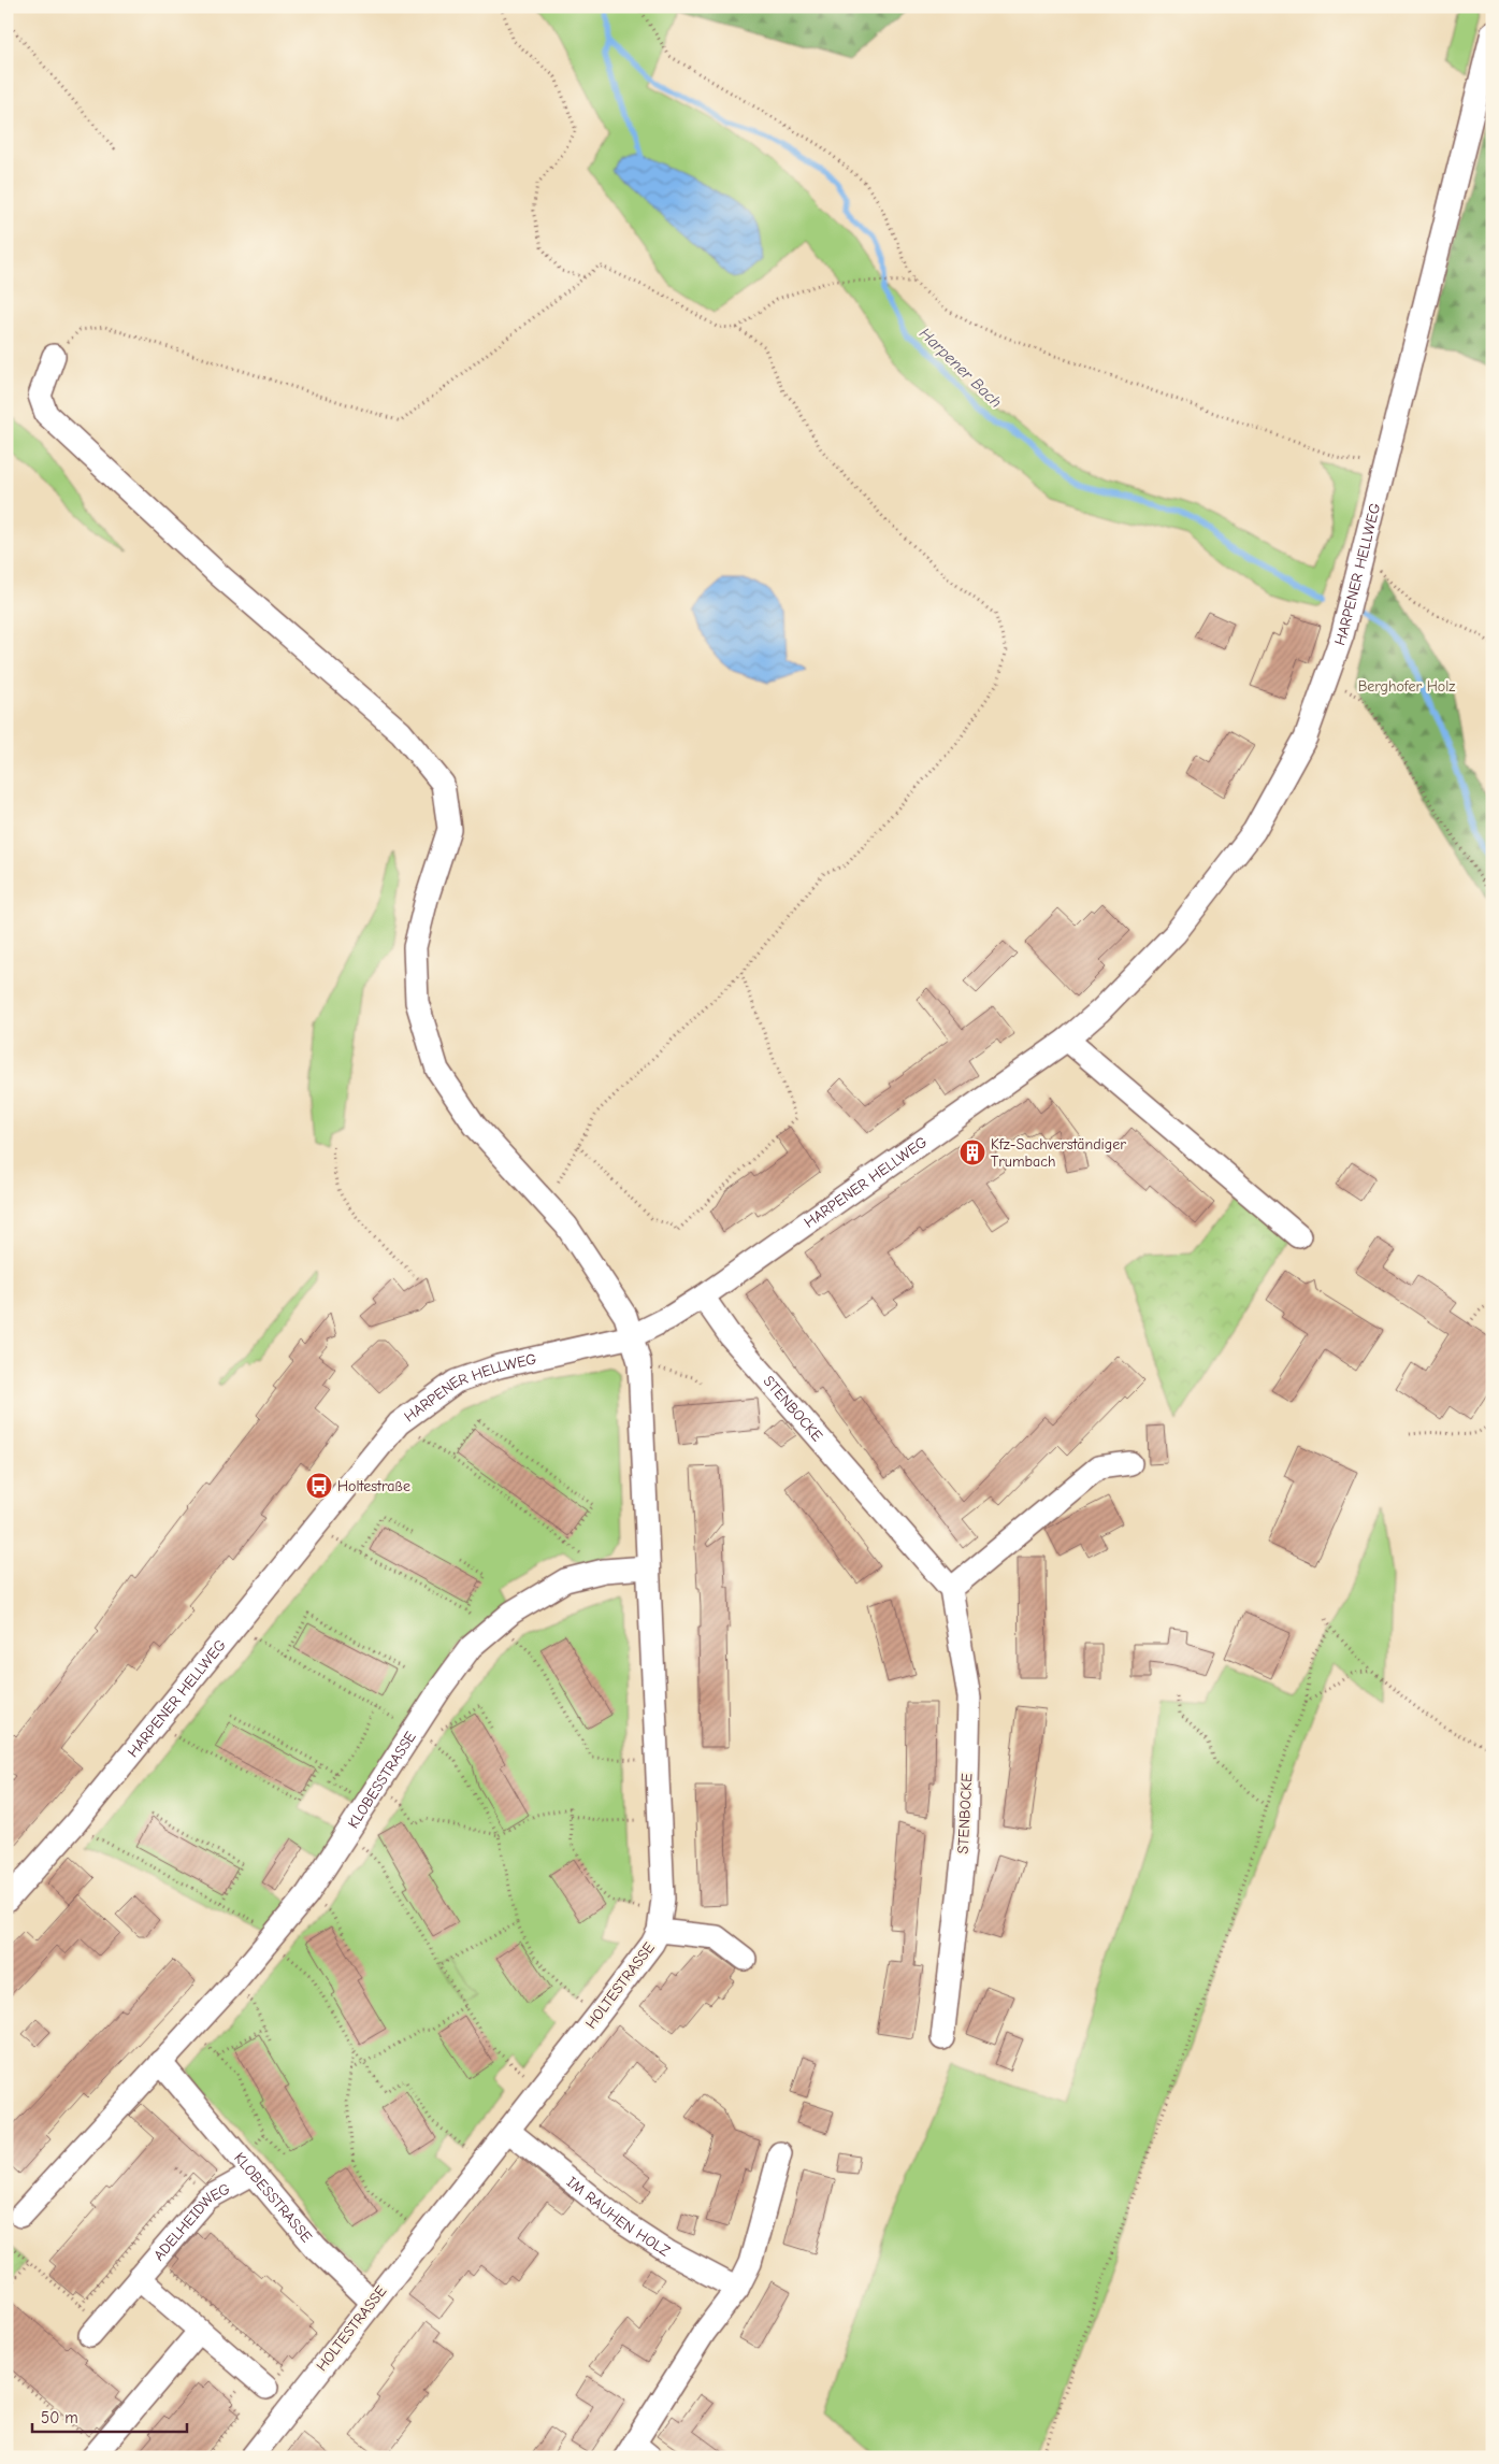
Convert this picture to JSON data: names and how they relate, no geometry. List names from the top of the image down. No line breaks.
{"streets":{"street":["HARPENER HELLWEG","STENBOCKE","KLOBESSTRASSE","HOLTESTRASSE","IM RAUHEN HOLZ","ADELHEIDWEG"]},"crossings":[["HARPENER HELLWEG","STENBOCKE"],["HARPENER HELLWEG","HOLTESTRASSE"],["KLOBESSTRASSE","HOLTESTRASSE"],["KLOBESSTRASSE","ADELHEIDWEG"],["HOLTESTRASSE","IM RAUHEN HOLZ"]],"water":["Harpener Bach"],"parks":["Berghofer Holz"],"places":{"building":["Kfz-Sachverständiger Trumbach"],"bus stop":["Holtestraße"]},"scale_bar":"50 m"}
